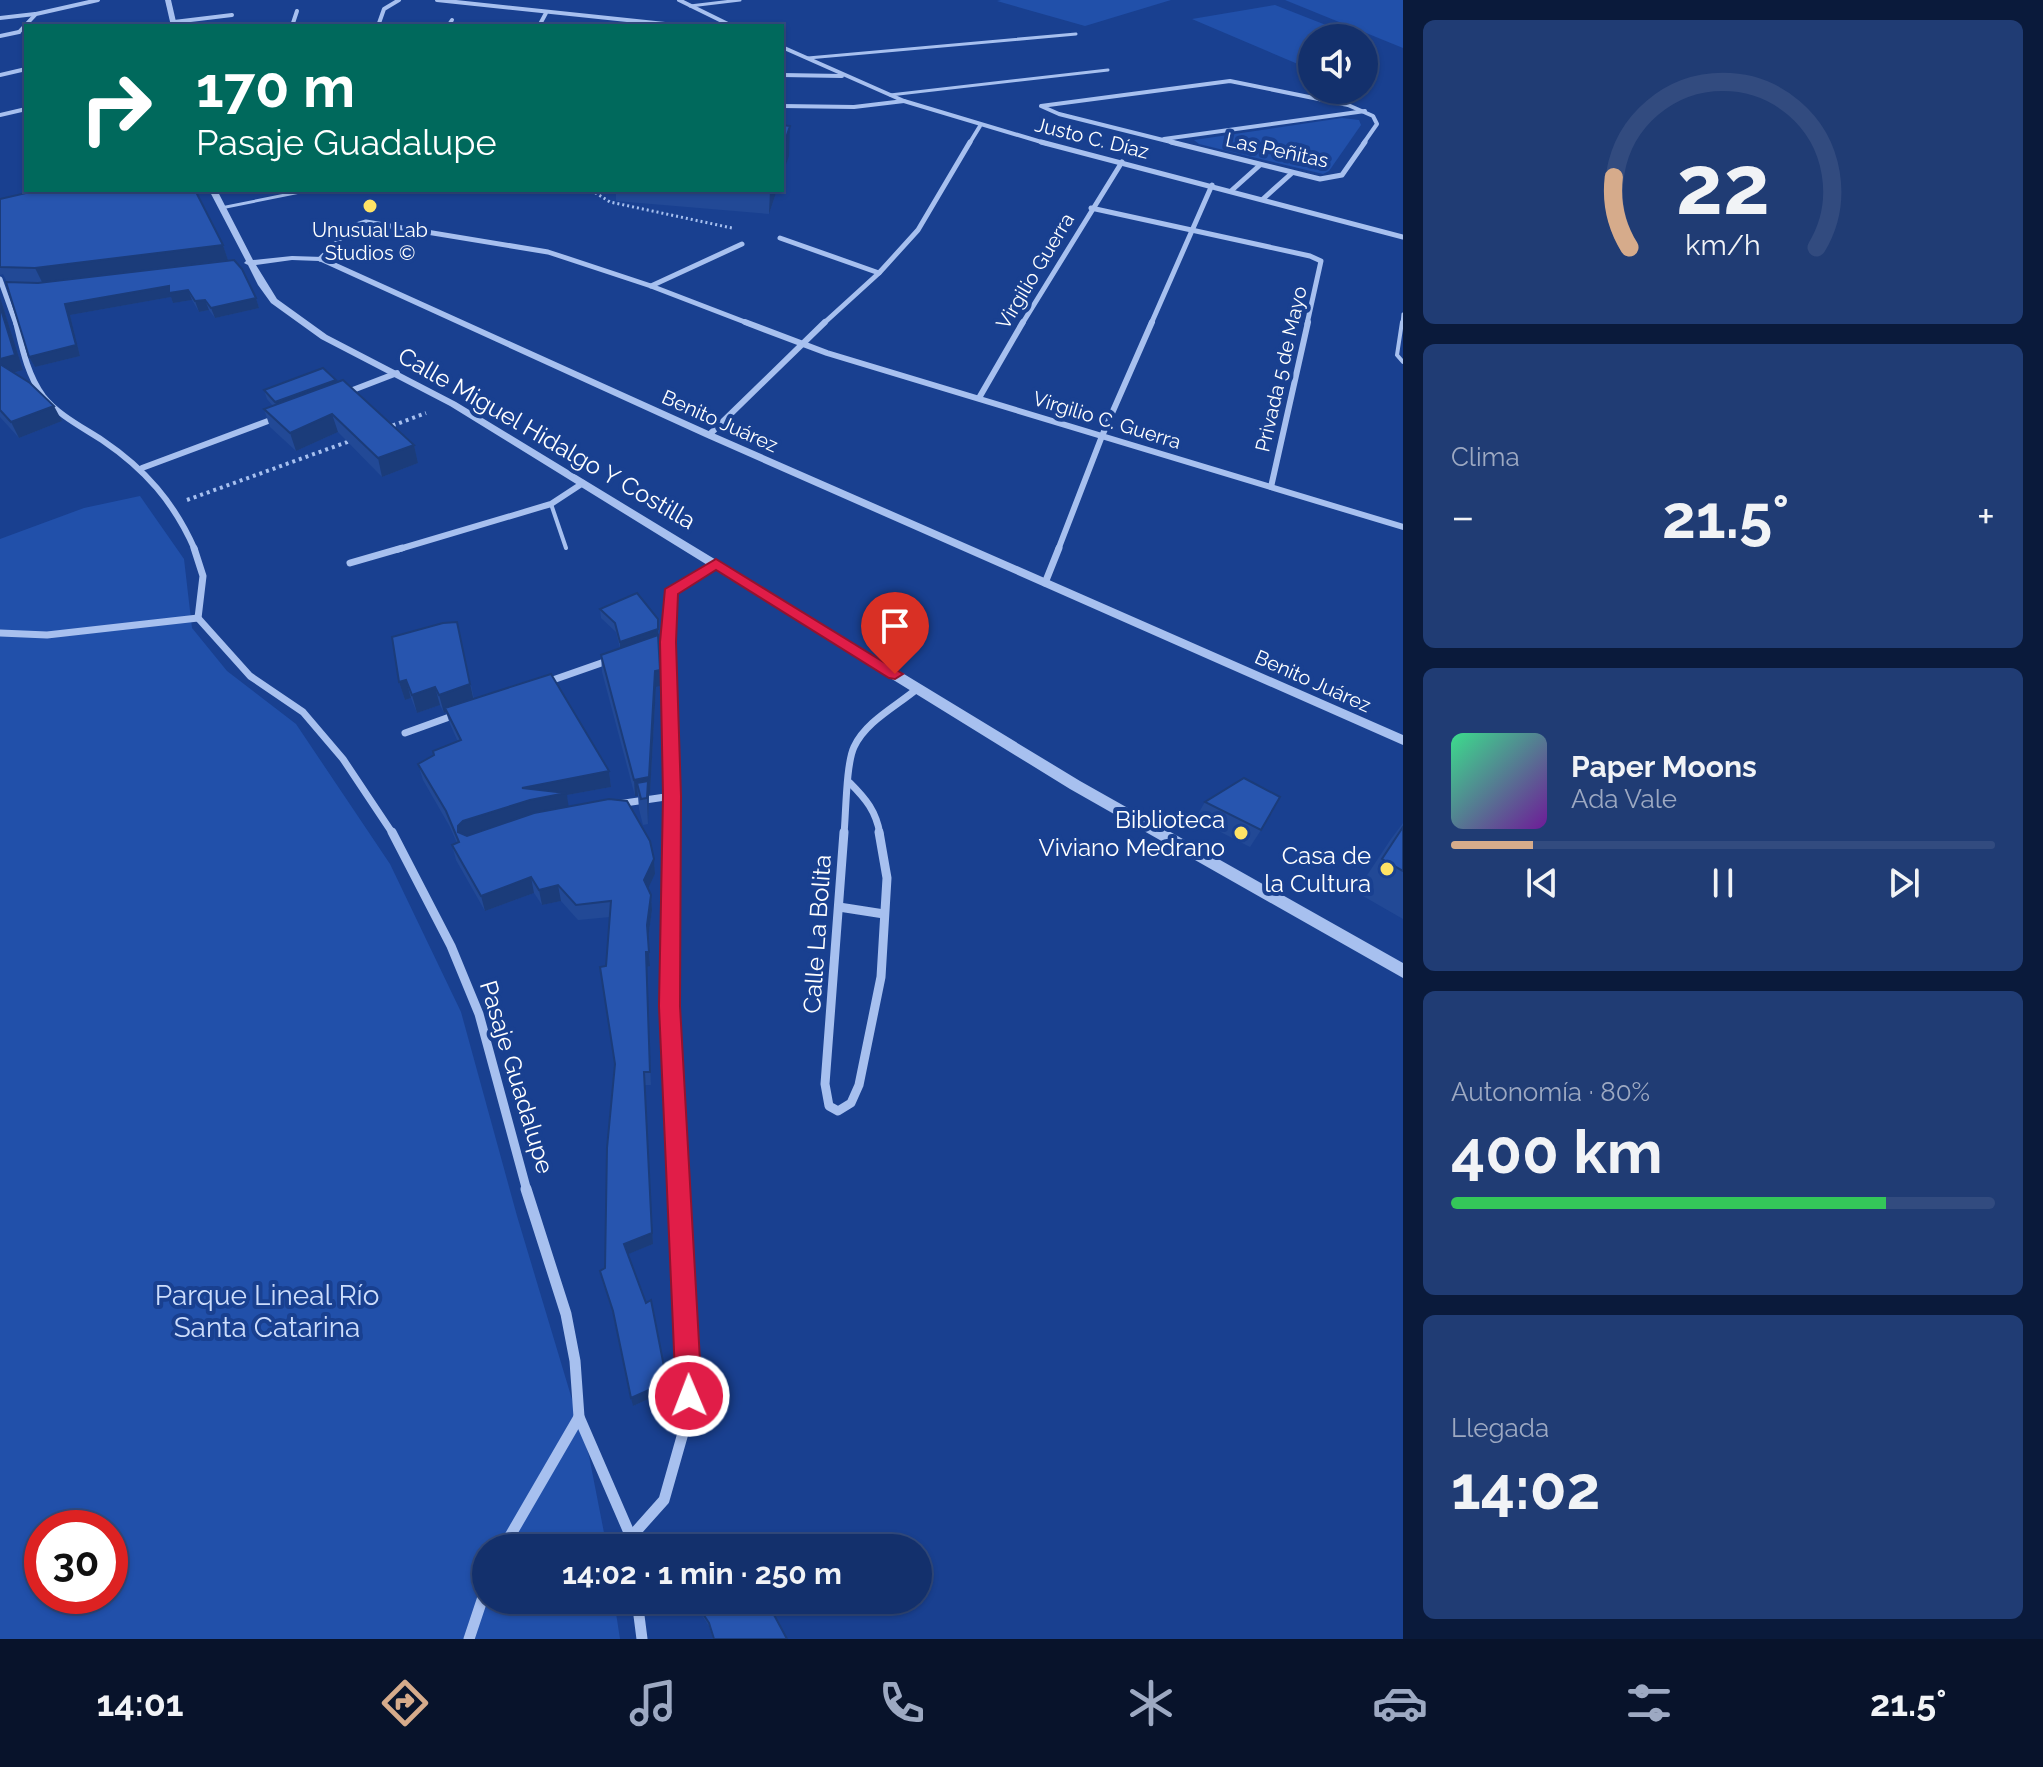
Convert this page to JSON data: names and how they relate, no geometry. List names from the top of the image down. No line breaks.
{"streets":{"street":["Justo C. Díaz","Las Peñitas","Virgilio Guerra","Privada 5 de Mayo","Virgilio C. Guerra","Benito Juárez","Calle Miguel Hidalgo Y Costilla","Calle La Bolita","Pasaje Guadalupe"]},"crossings":[["Justo C. Díaz","Virgilio Guerra"],["Virgilio Guerra","Virgilio C. Guerra"],["Privada 5 de Mayo","Virgilio C. Guerra"],["Virgilio C. Guerra","Benito Juárez"],["Benito Juárez","Calle Miguel Hidalgo Y Costilla"],["Calle Miguel Hidalgo Y Costilla","Calle La Bolita"],["Calle Miguel Hidalgo Y Costilla","Pasaje Guadalupe"]],"parks":["Parque Lineal Río Santa Catarina"],"places":["Unusual Lab Studios ©","Biblioteca Viviano Medrano","Casa de la Cultura"],"page":{"turn":["170 m","Pasaje Guadalupe"],"tile":["Clima",["Autonomía · 80%","400 km"],["Llegada","14:02"]],"heat":["−","21.5°","+"],"song":["Paper Moons","Ada Vale"],"limit":"30","trip":"14:02 · 1 min · 250 m","tabs":["14:01","21.5°"],"gauge":["22","km/h"]}}
